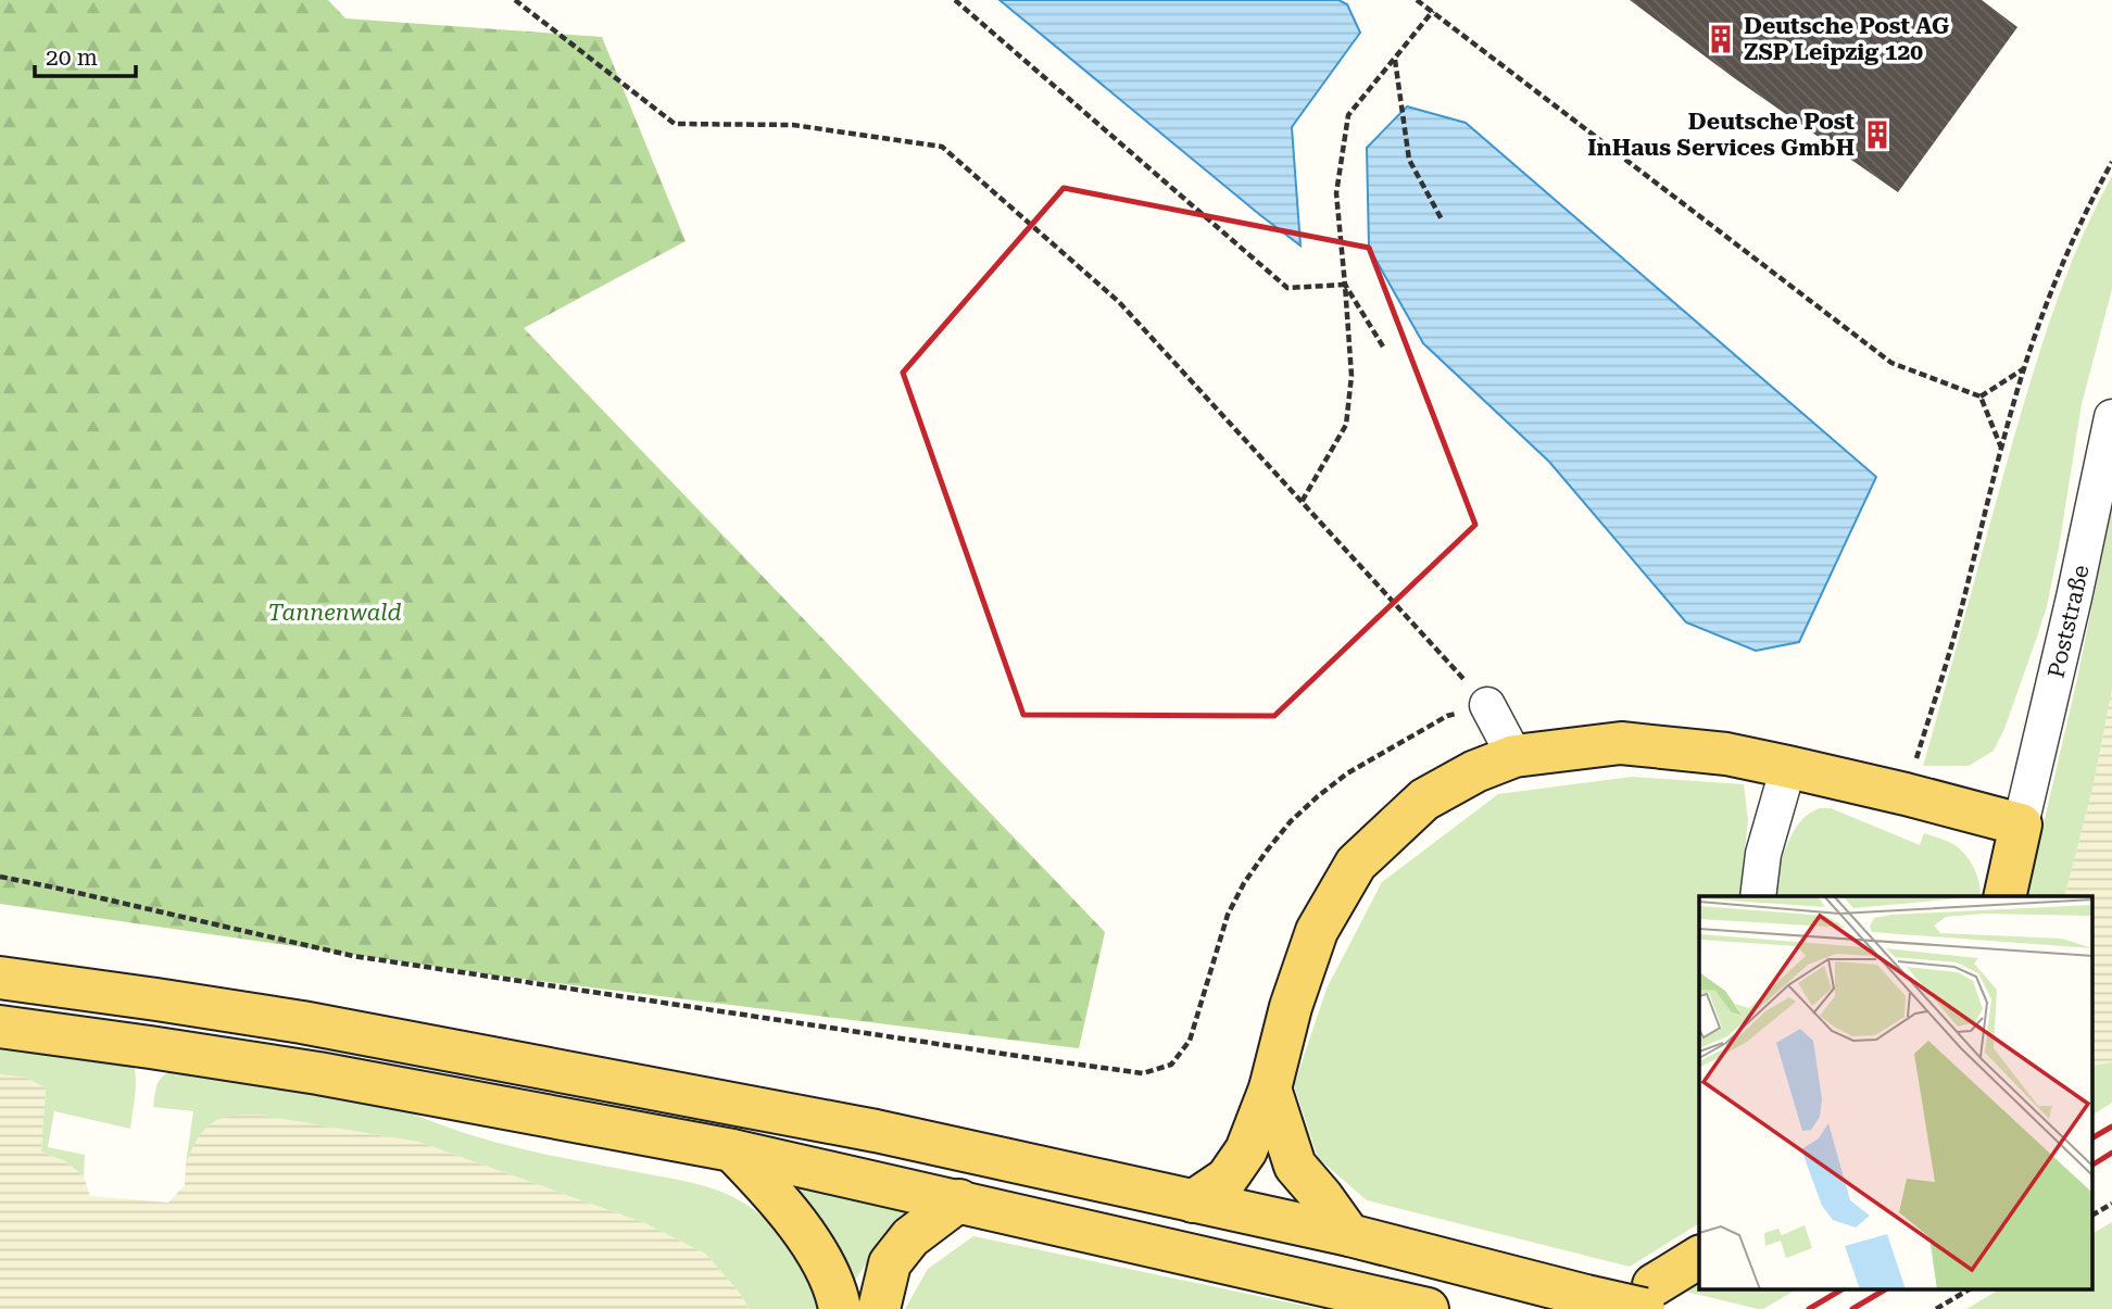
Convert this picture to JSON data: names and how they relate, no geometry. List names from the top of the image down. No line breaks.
{"streets":{"street":["Poststraße"]},"parks":["Tannenwald"],"places":{"building":["Deutsche Post AG ZSP Leipzig 120","Deutsche Post InHaus Services GmbH"]},"scale_bar":"20 m"}
